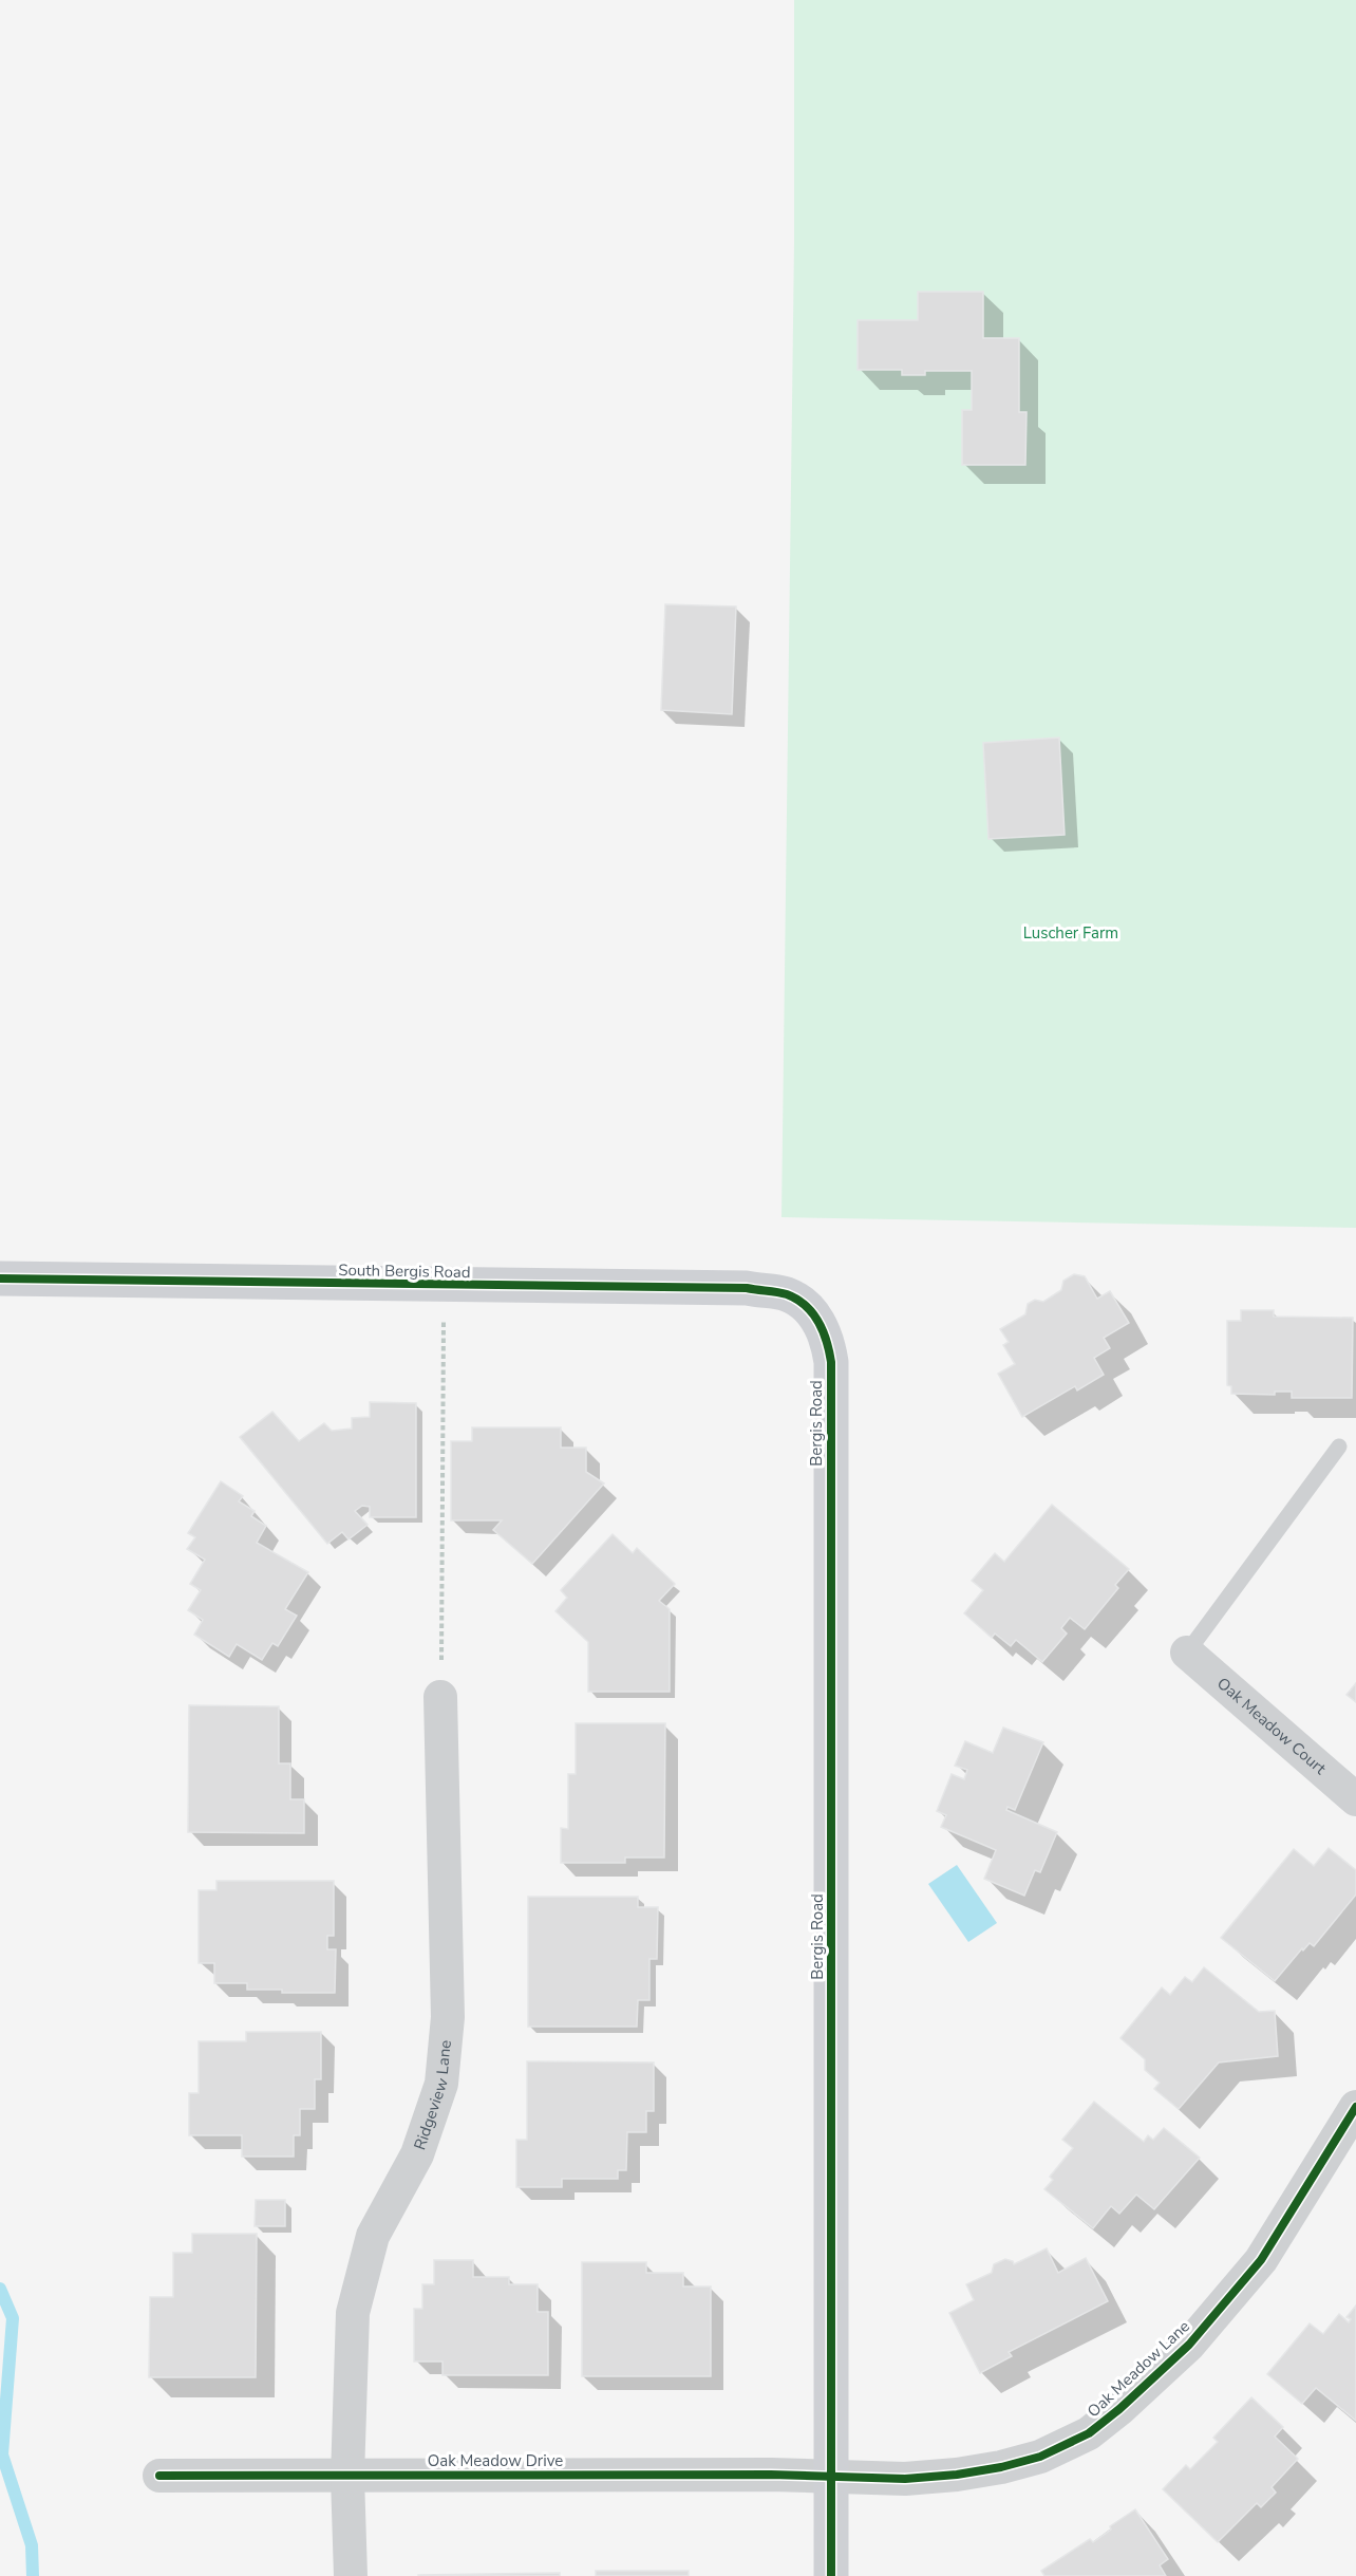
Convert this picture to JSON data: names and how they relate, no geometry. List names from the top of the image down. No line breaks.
{"streets":{"street":["South Bergis Road","Bergis Road","Oak Meadow Court","Ridgeview Lane","Oak Meadow Lane","Oak Meadow Drive"]},"crossings":[["South Bergis Road","Bergis Road"],["Bergis Road","Oak Meadow Lane"],["Bergis Road","Oak Meadow Drive"],["Ridgeview Lane","Oak Meadow Drive"],["Oak Meadow Lane","Oak Meadow Drive"]],"parks":["Luscher Farm"]}
